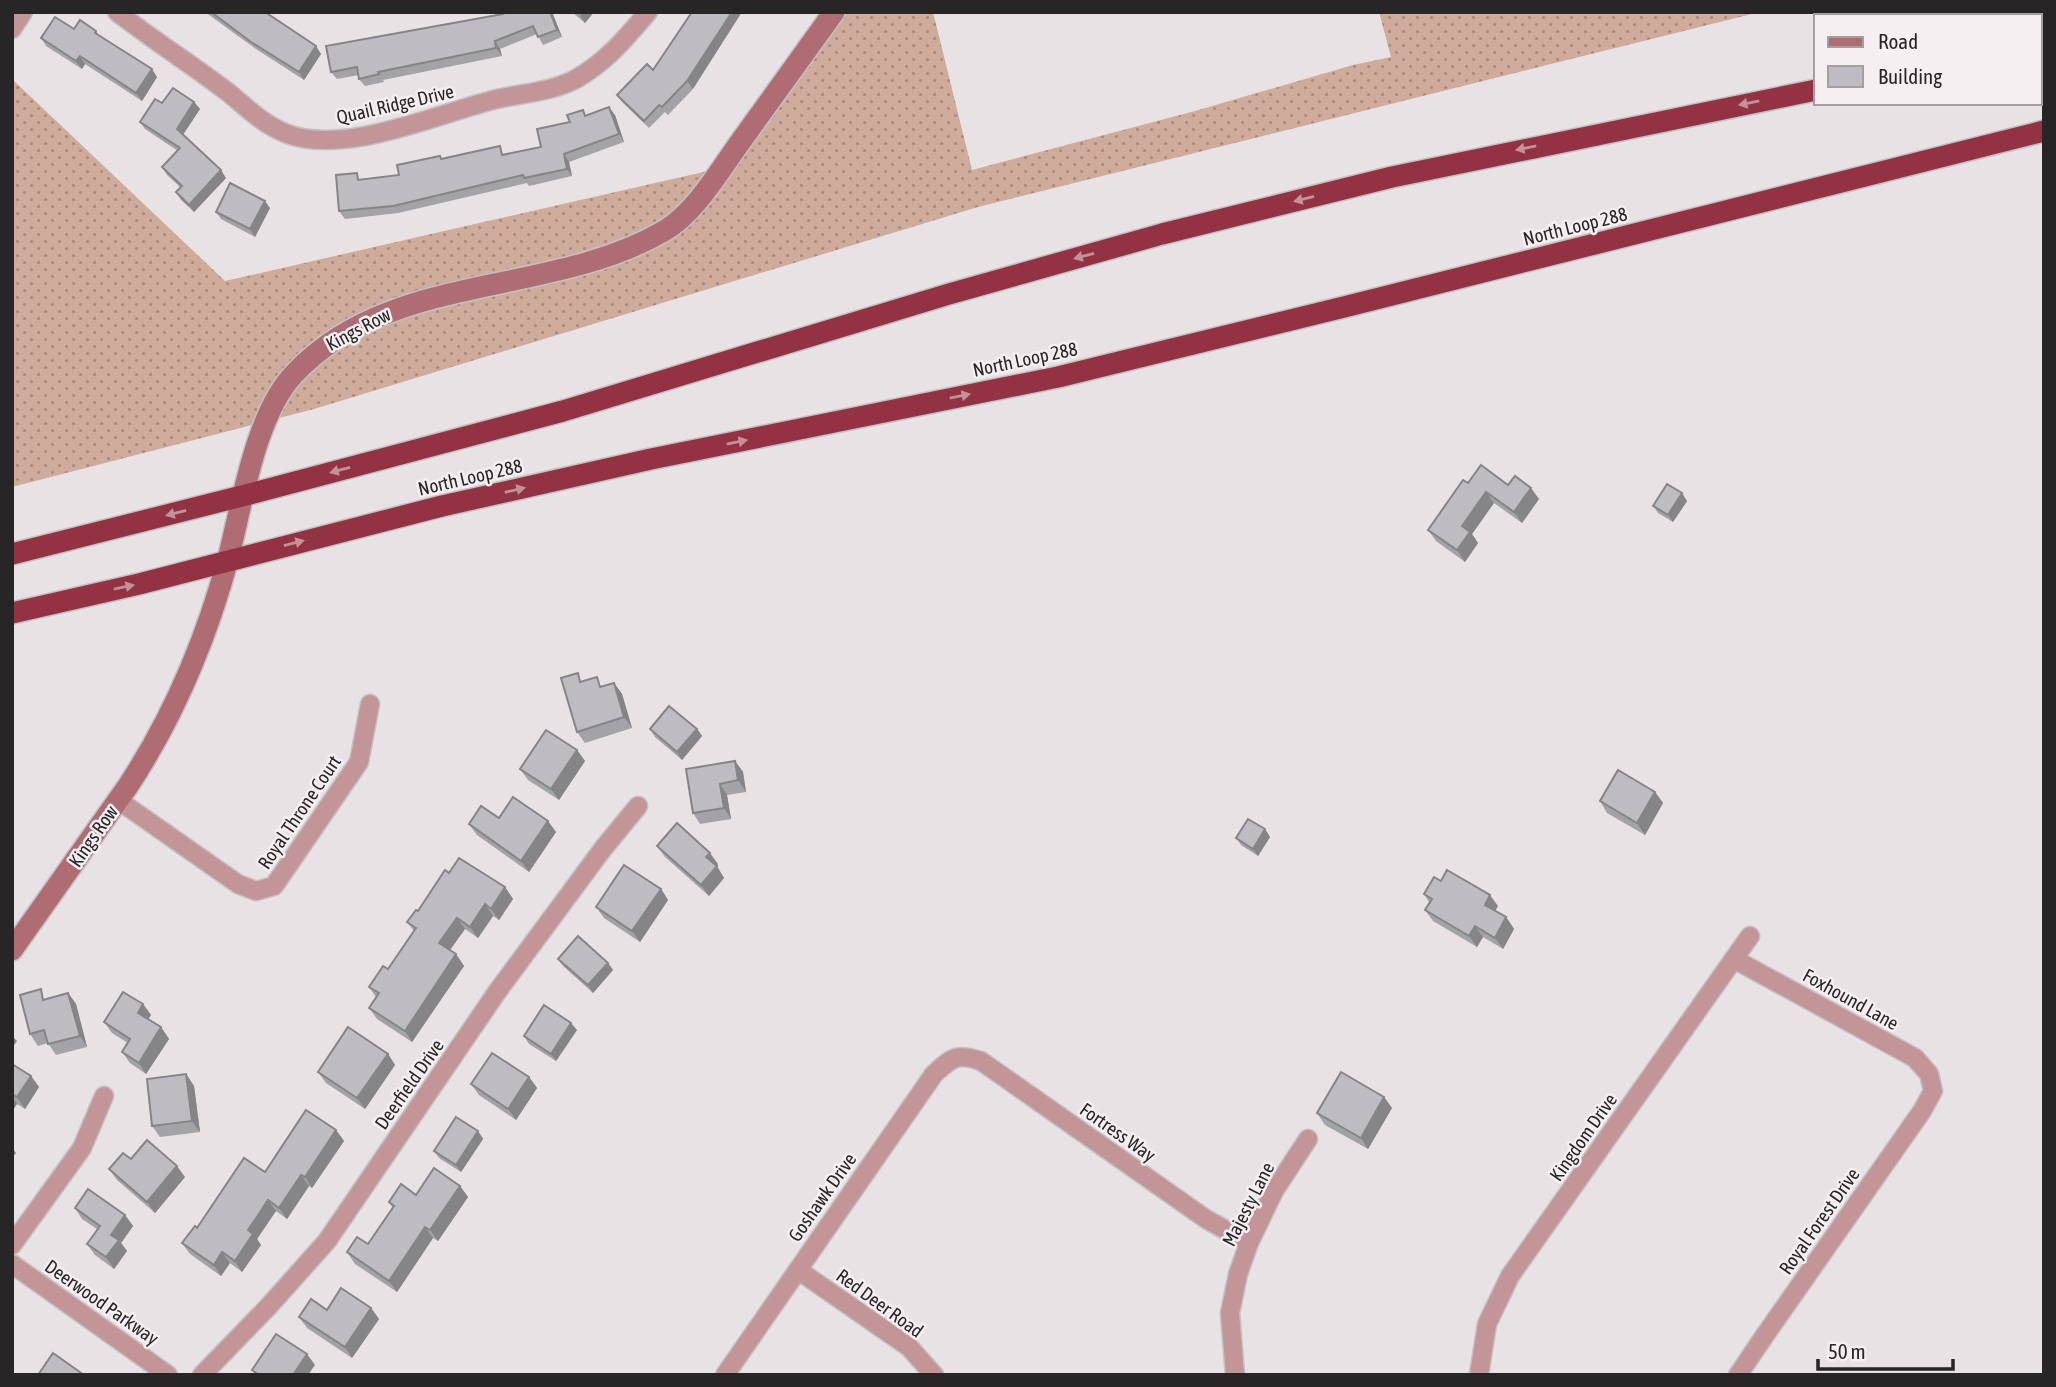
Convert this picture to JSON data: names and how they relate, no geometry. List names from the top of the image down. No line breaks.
{"streets":{"highway":["North Loop 288"],"street":["Quail Ridge Drive","Kings Row","Royal Throne Court","Foxhound Lane","Deerfield Drive","Fortress Way","Kingdom Drive","Goshawk Drive","Majesty Lane","Royal Forest Drive","Deerwood Parkway","Red Deer Road"]},"crossings":[["North Loop 288","Kings Row"],["Kings Row","Royal Throne Court"],["Foxhound Lane","Kingdom Drive"],["Foxhound Lane","Royal Forest Drive"],["Fortress Way","Goshawk Drive"],["Fortress Way","Majesty Lane"],["Goshawk Drive","Red Deer Road"]],"legend":["Road","Building"],"scale_bar":"50 m"}
